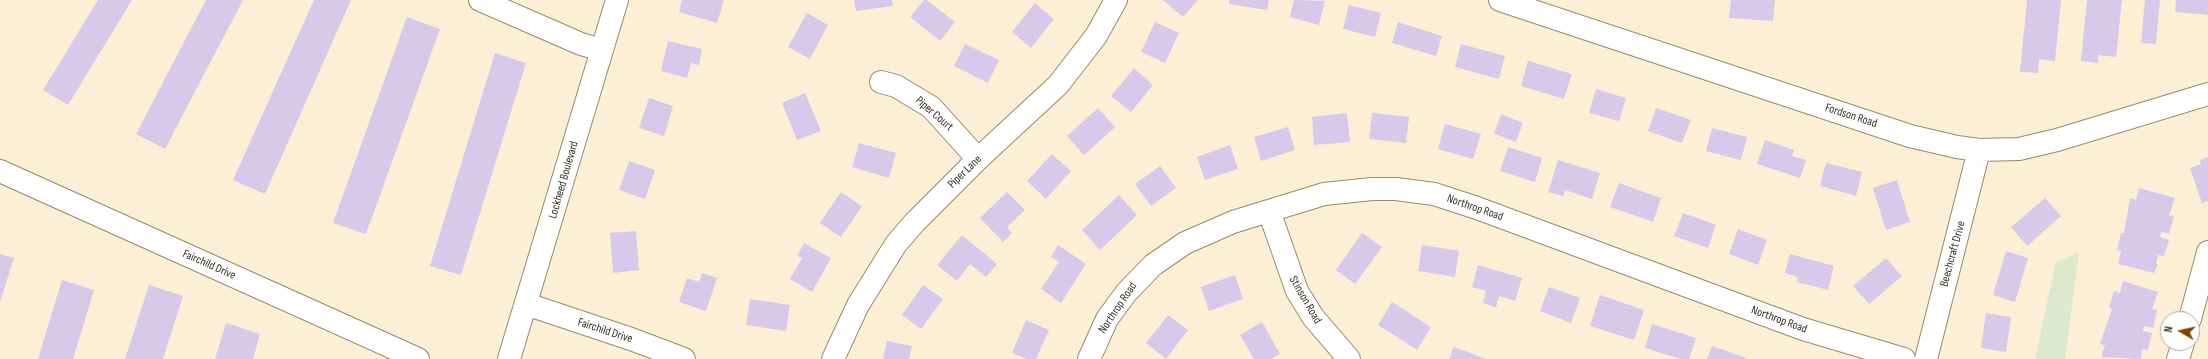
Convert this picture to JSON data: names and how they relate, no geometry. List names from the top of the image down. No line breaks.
{"streets":{"street":["Piper Court","Fordson Road","Piper Lane","Lockheed Boulevard","Northrop Road","Beechcraft Drive","Fairchild Drive","Stinson Road"]},"crossings":[["Piper Court","Piper Lane"],["Fordson Road","Beechcraft Drive"],["Lockheed Boulevard","Fairchild Drive"],["Northrop Road","Stinson Road"]],"north":"left"}
